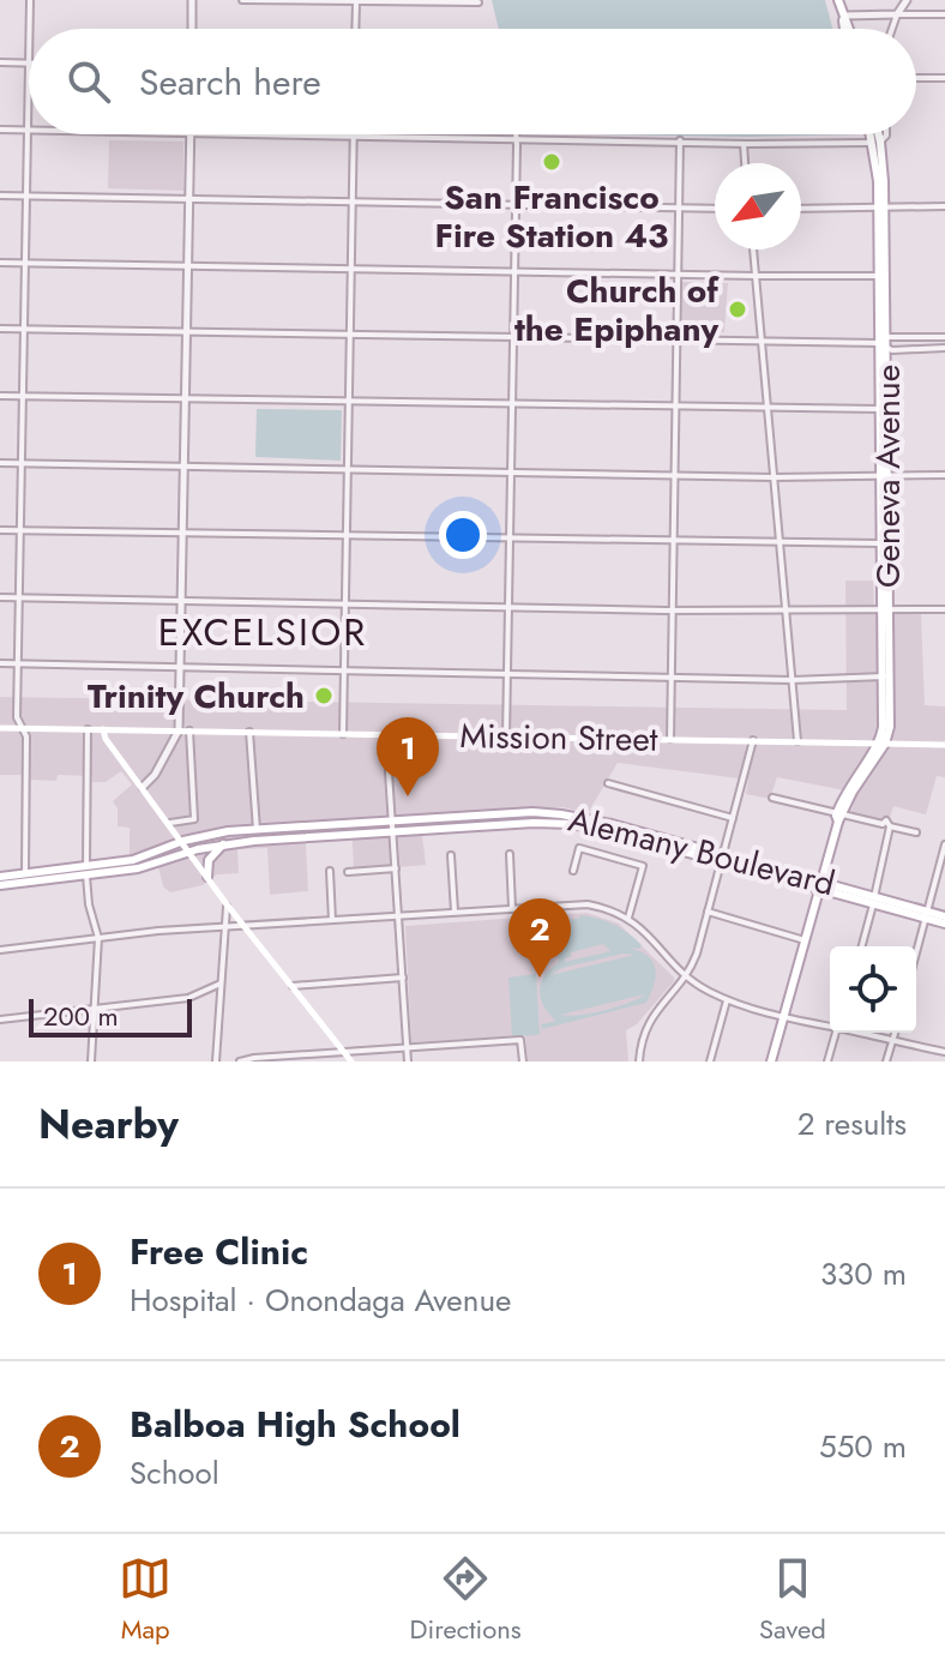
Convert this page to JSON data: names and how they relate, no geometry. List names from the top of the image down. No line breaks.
{"streets":{"main road":["Geneva Avenue","Mission Street","Alemany Boulevard"]},"crossings":[["Geneva Avenue","Mission Street"],["Geneva Avenue","Alemany Boulevard"]],"districts":["EXCELSIOR"],"places":["San Francisco Fire Station 43","Church of the Epiphany","Trinity Church"],"scale_bar":"200 m","north":"bottom left","page":{"search":"Search here","pins":["1","2"],"scale":"200 m","heading":["Nearby","2 results"],"list":[{"mark":"1","name":"Free Clinic","note":"Hospital · Onondaga Avenue","value":"330 m"},{"mark":"2","name":"Balboa High School","note":"School","value":"550 m"}],"nav":["Map","Directions","Saved"]}}
